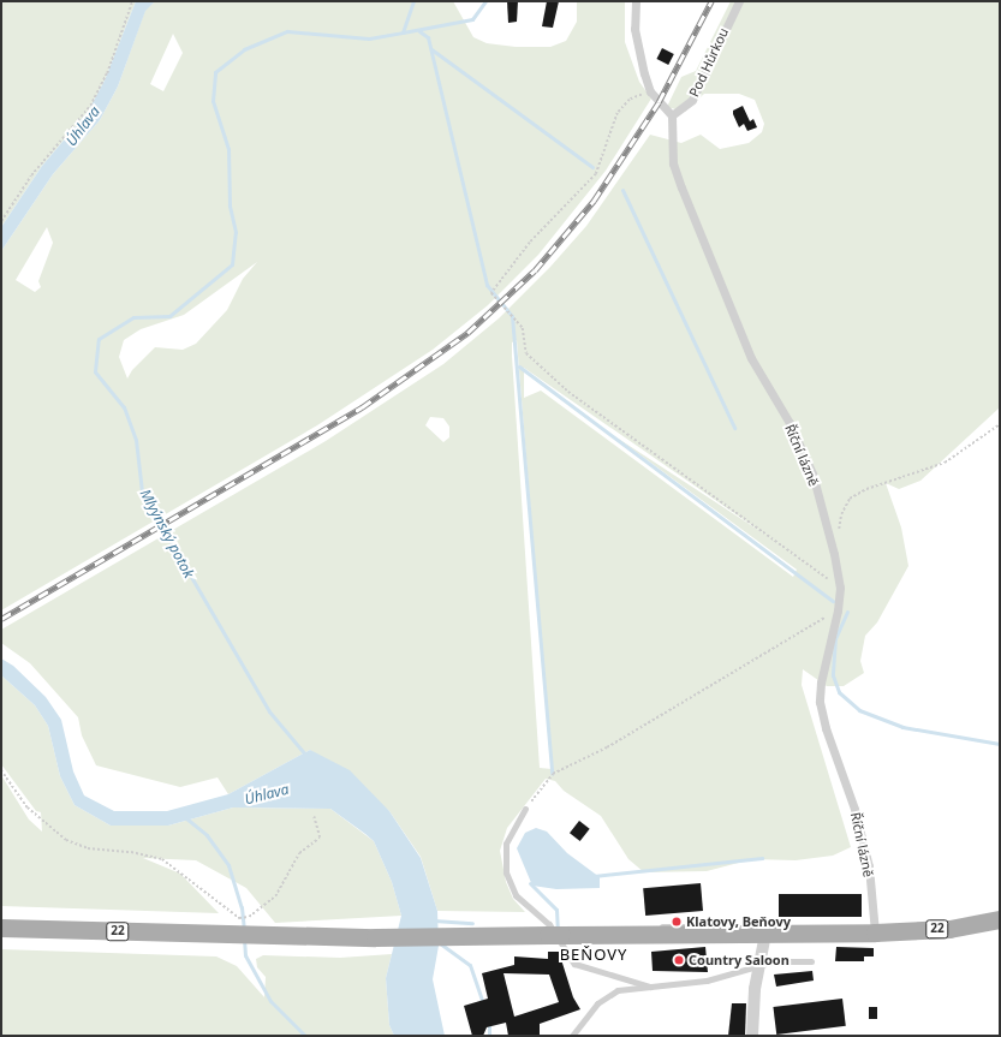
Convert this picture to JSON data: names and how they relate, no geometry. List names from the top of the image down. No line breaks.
{"streets":{"main road":["22"],"street":["Pod Hůrkou","Říční lázně"]},"crossings":[["Pod Hůrkou","Říční lázně"],["Říční lázně","22"]],"districts":["BEŇOVY"],"water":["Úhlava","Mlyýnský potok"],"places":["Klatovy, Beňovy","Country Saloon"]}
